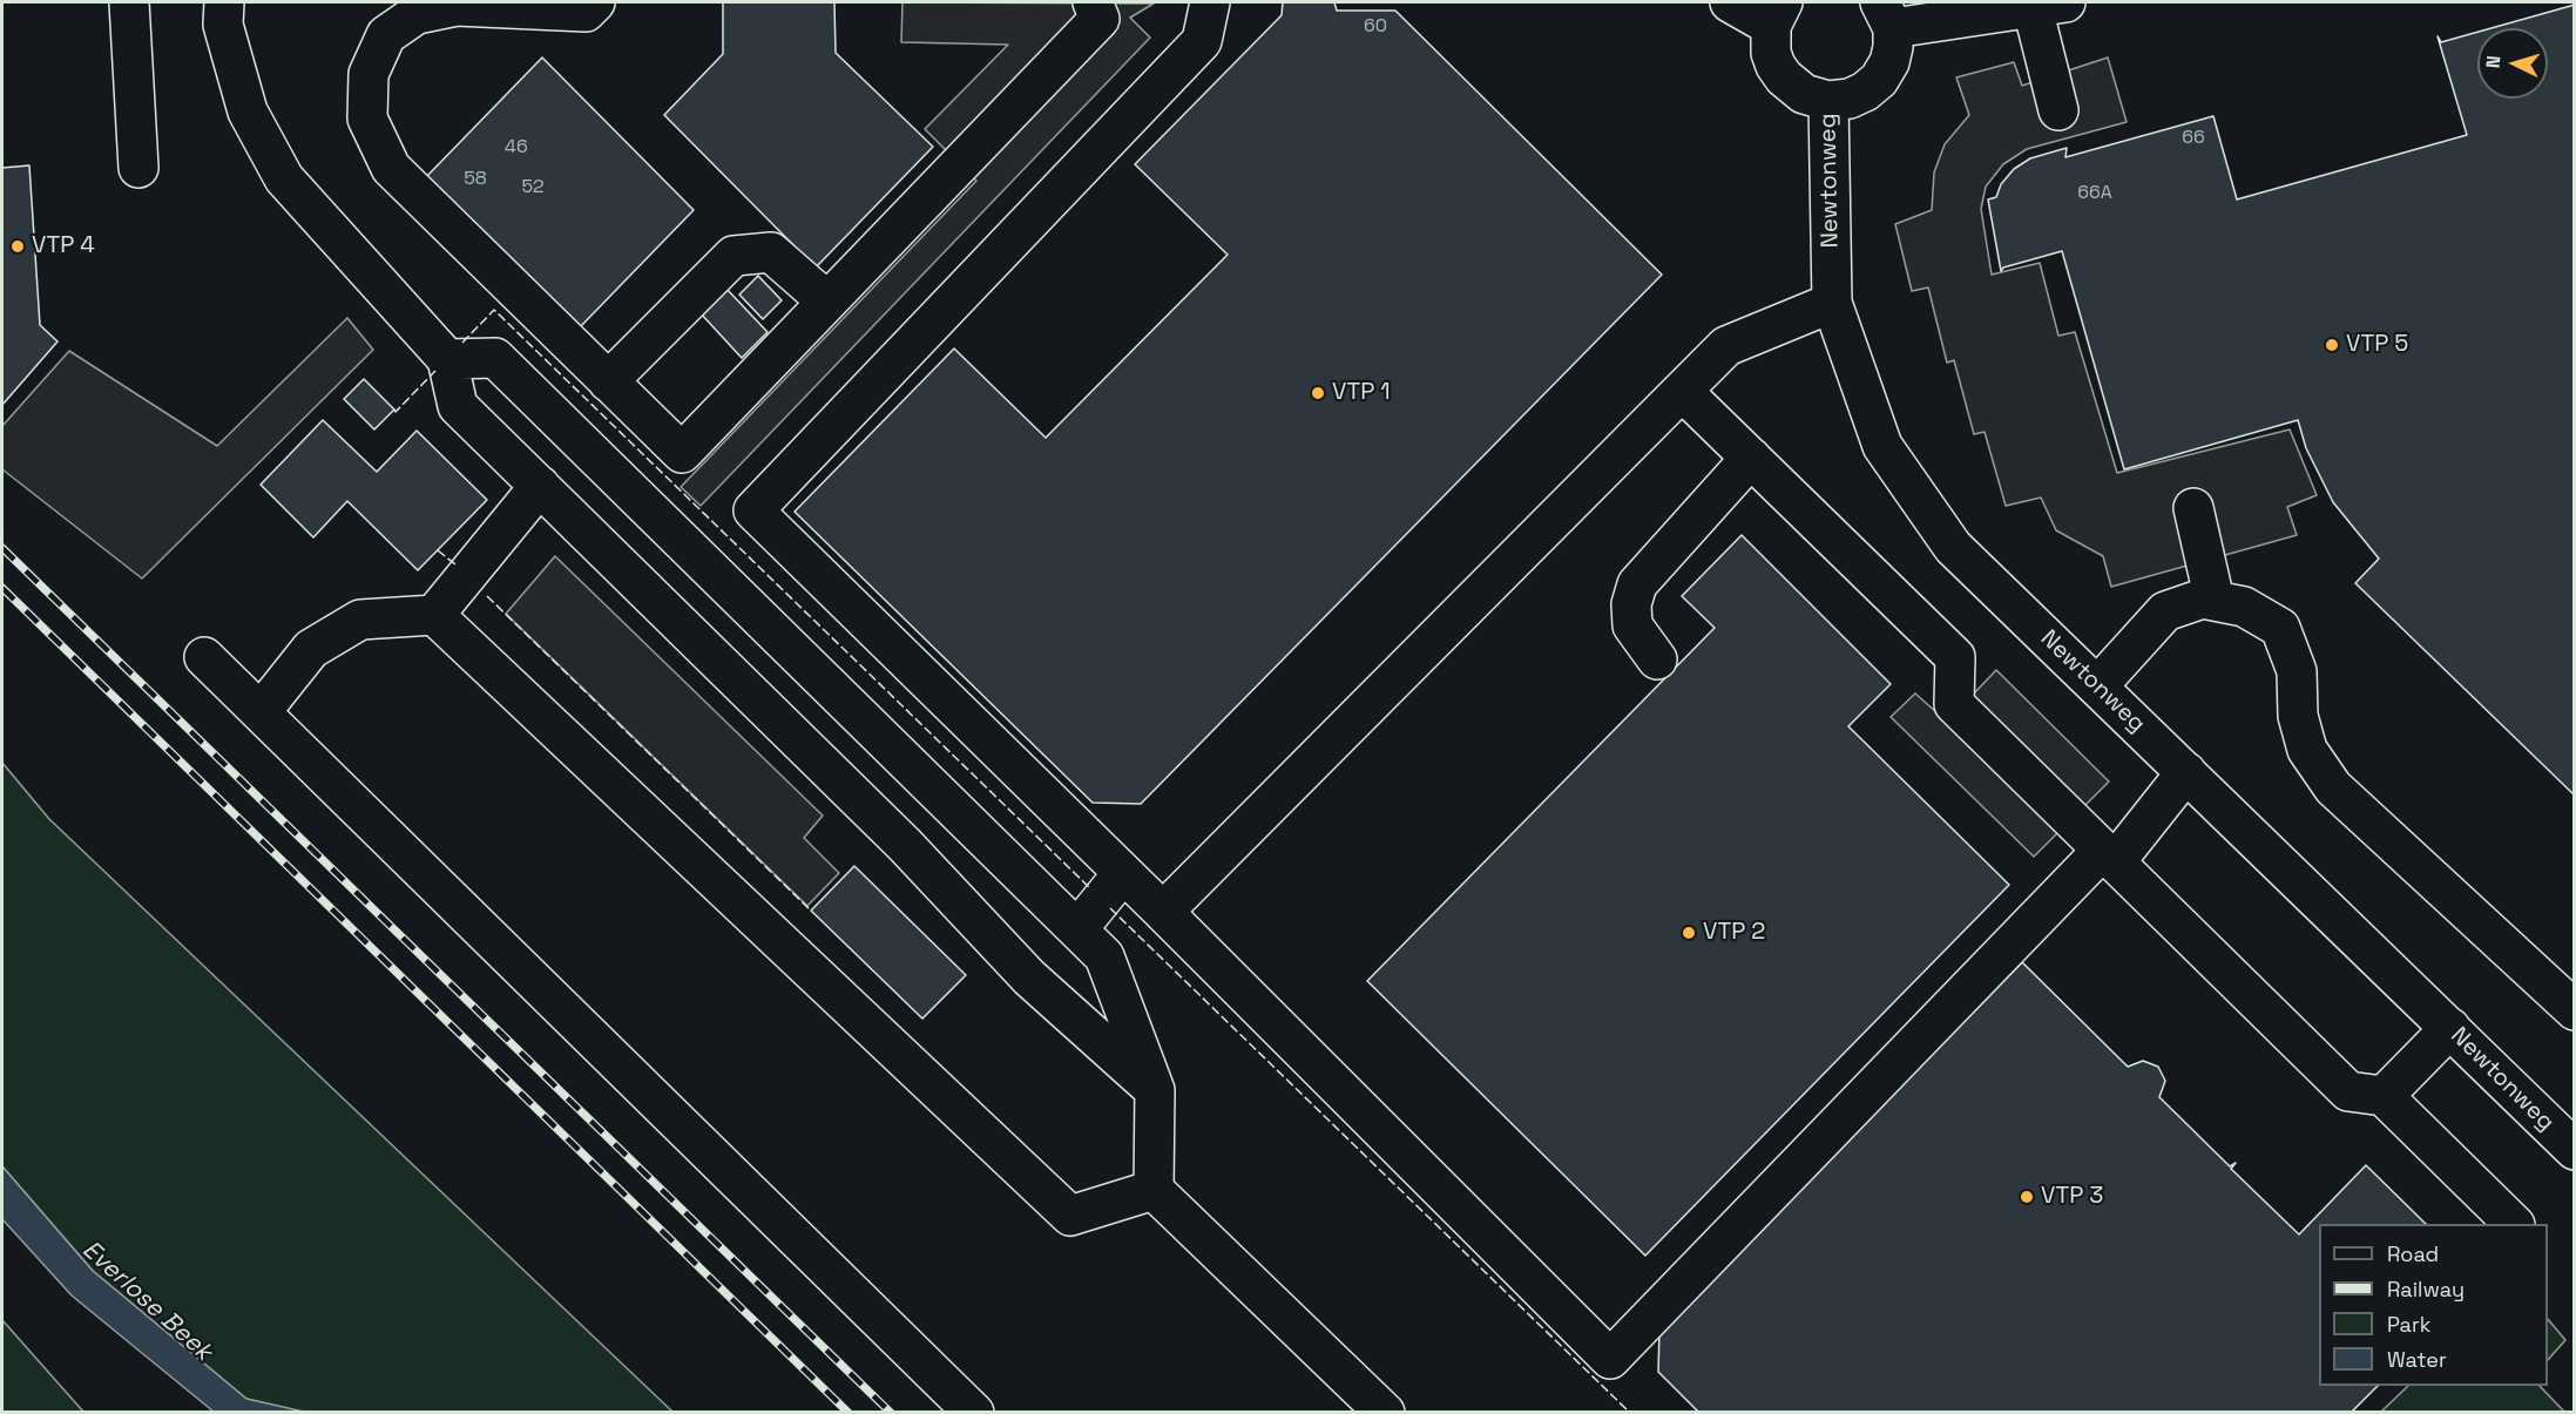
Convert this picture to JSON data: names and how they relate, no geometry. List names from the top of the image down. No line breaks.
{"streets":{"street":["Newtonweg"]},"water":["Everlose Beek"],"places":["VTP 4","VTP 5","VTP 1","VTP 2","VTP 3"],"house_numbers":["60","66","46","58","52","66A"],"legend":["Road","Railway","Park","Water"],"north":"left"}
